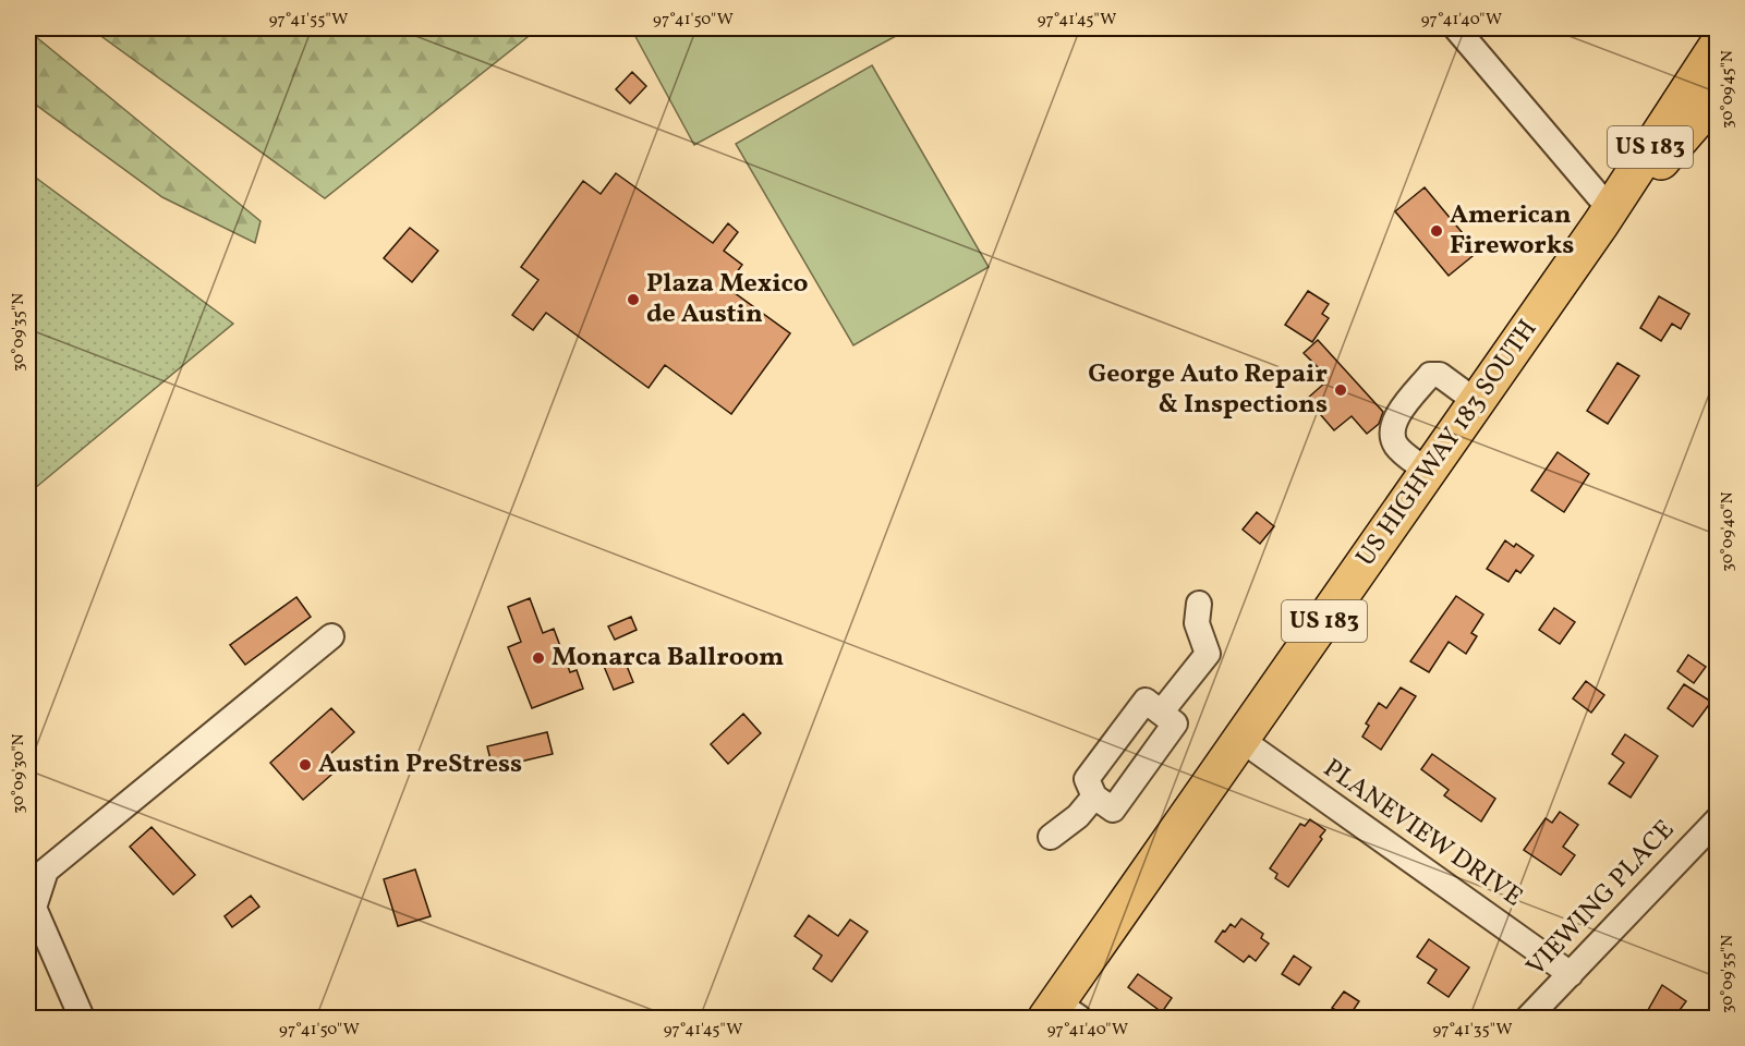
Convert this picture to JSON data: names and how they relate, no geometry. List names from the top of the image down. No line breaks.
{"streets":{"highway":["US 183","US HIGHWAY 183 SOUTH"],"street":["PLANEVIEW DRIVE","VIEWING PLACE"]},"crossings":[["US HIGHWAY 183 SOUTH","PLANEVIEW DRIVE"],["PLANEVIEW DRIVE","VIEWING PLACE"]],"places":["American Fireworks","Plaza Mexico de Austin","George Auto Repair & Inspections","Monarca Ballroom","Austin PreStress"],"coordinates":["97°41'55\"W","97°41'50\"W","97°41'45\"W","97°41'40\"W","30°09'45\"N","30°09'35\"N","30°09'40\"N","30°09'30\"N","97°41'35\"W"]}
